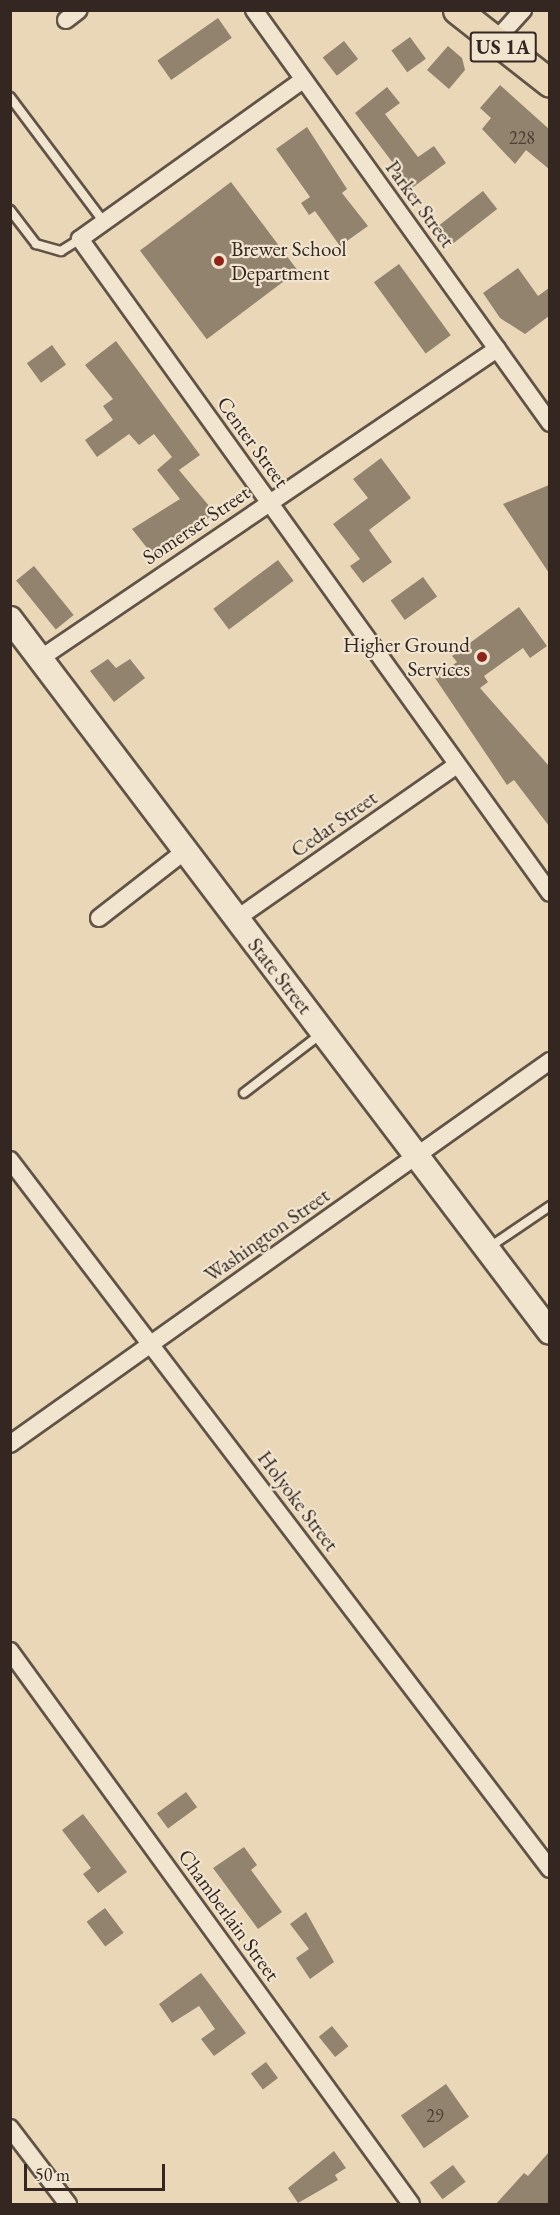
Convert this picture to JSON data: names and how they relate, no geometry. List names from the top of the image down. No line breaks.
{"streets":{"main road":["US 1A","State Street"],"street":["Parker Street","Center Street","Somerset Street","Cedar Street","Washington Street","Holyoke Street","Chamberlain Street"]},"crossings":[["Parker Street","Somerset Street"],["Center Street","Somerset Street"],["Center Street","Cedar Street"],["Somerset Street","State Street"],["Cedar Street","State Street"],["State Street","Washington Street"],["Washington Street","Holyoke Street"]],"places":["Brewer School Department","Higher Ground Services"],"house_numbers":["228","29"],"scale_bar":"50 m"}
